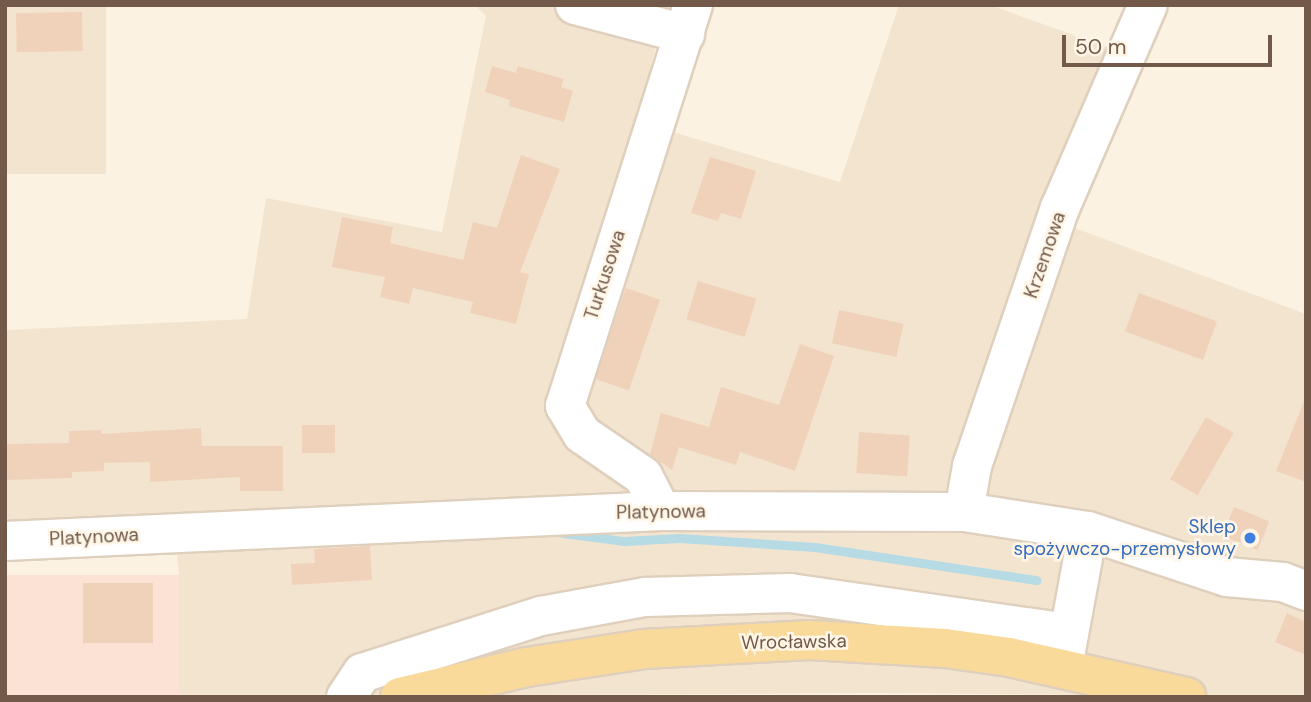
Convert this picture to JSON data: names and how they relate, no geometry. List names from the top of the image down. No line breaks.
{"streets":{"main road":["Wrocławska"],"street":["Krzemowa","Turkusowa","Platynowa"]},"crossings":[["Krzemowa","Platynowa"],["Turkusowa","Platynowa"]],"places":["Sklep spożywczo-przemysłowy"],"scale_bar":"50 m"}
